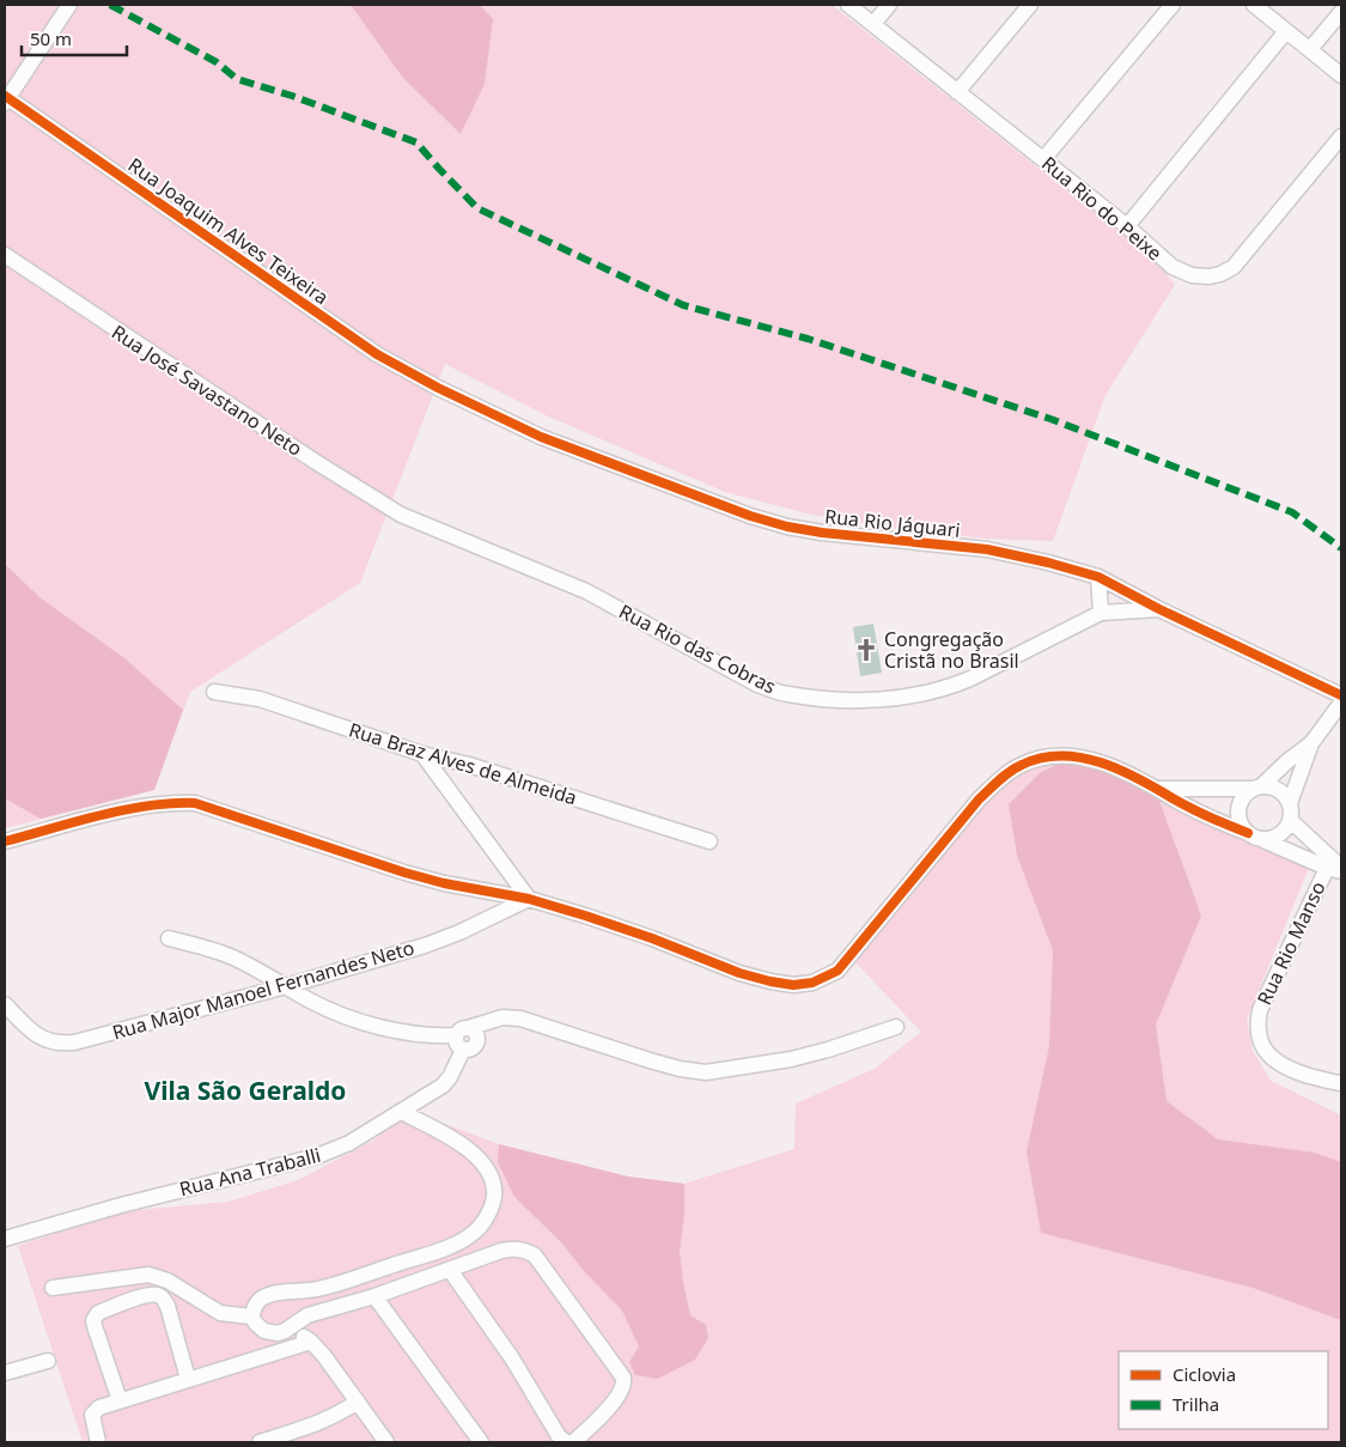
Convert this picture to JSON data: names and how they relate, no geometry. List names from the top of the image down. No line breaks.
{"streets":{"street":["Rua Rio do Peixe","Rua Joaquim Alves Teixeira","Rua José Savastano Neto","Rua Rio Jáguari","Rua Rio das Cobras","Rua Braz Alves de Almeida","Rua Rio Manso","Rua Major Manoel Fernandes Neto","Rua Ana Traballi"]},"crossings":[["Rua Joaquim Alves Teixeira","Rua Rio Jáguari"],["Rua José Savastano Neto","Rua Rio das Cobras"],["Rua Rio Jáguari","Rua Rio das Cobras"]],"districts":["Vila São Geraldo"],"places":{"church":["Congregação Cristã no Brasil"]},"legend":["Ciclovia","Trilha"],"scale_bar":"50 m"}
